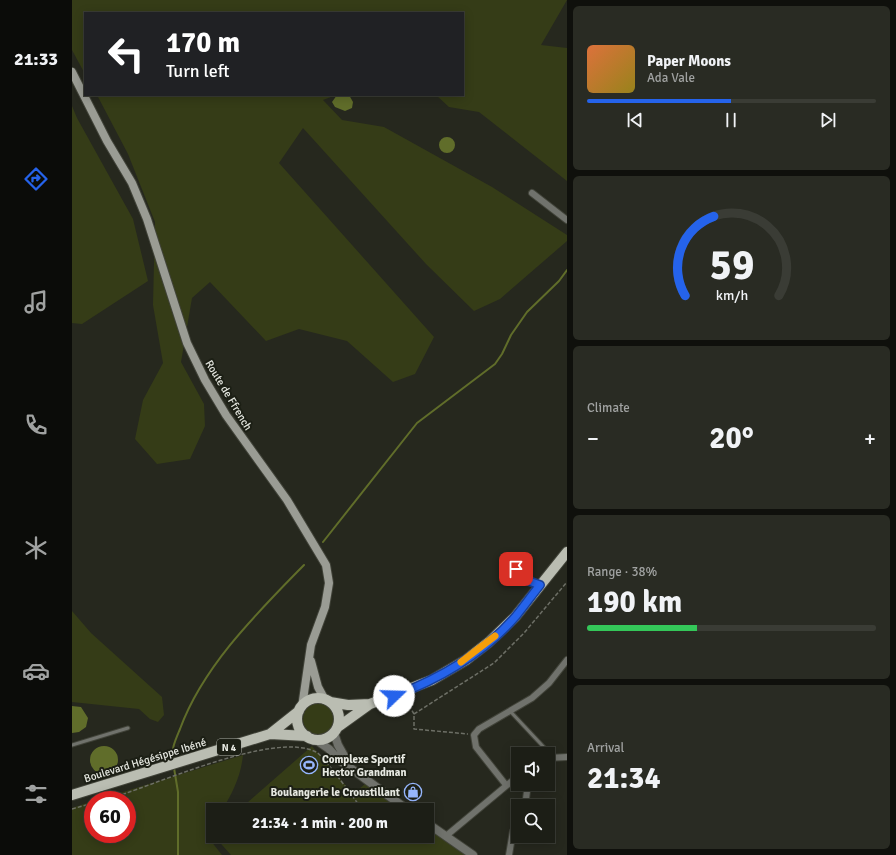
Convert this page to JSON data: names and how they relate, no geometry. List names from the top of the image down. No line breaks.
{"streets":{"main road":["Route de Ffrench","N 4","Boulevard Hégésippe Ibéné"]},"crossings":[["Route de Ffrench","Boulevard Hégésippe Ibéné"]],"places":{"sports":["Complexe Sportif Hector Grandman"],"shop":["Boulangerie le Croustillant"]},"page":{"tabs":"21:33","turn":["170 m","Turn left"],"song":["Paper Moons","Ada Vale"],"tile":["Climate",["Range · 38%","190 km"],["Arrival","21:34"]],"heat":["−","20°","+"],"limit":"60","trip":"21:34 · 1 min · 200 m","gauge":["59","km/h"]}}
